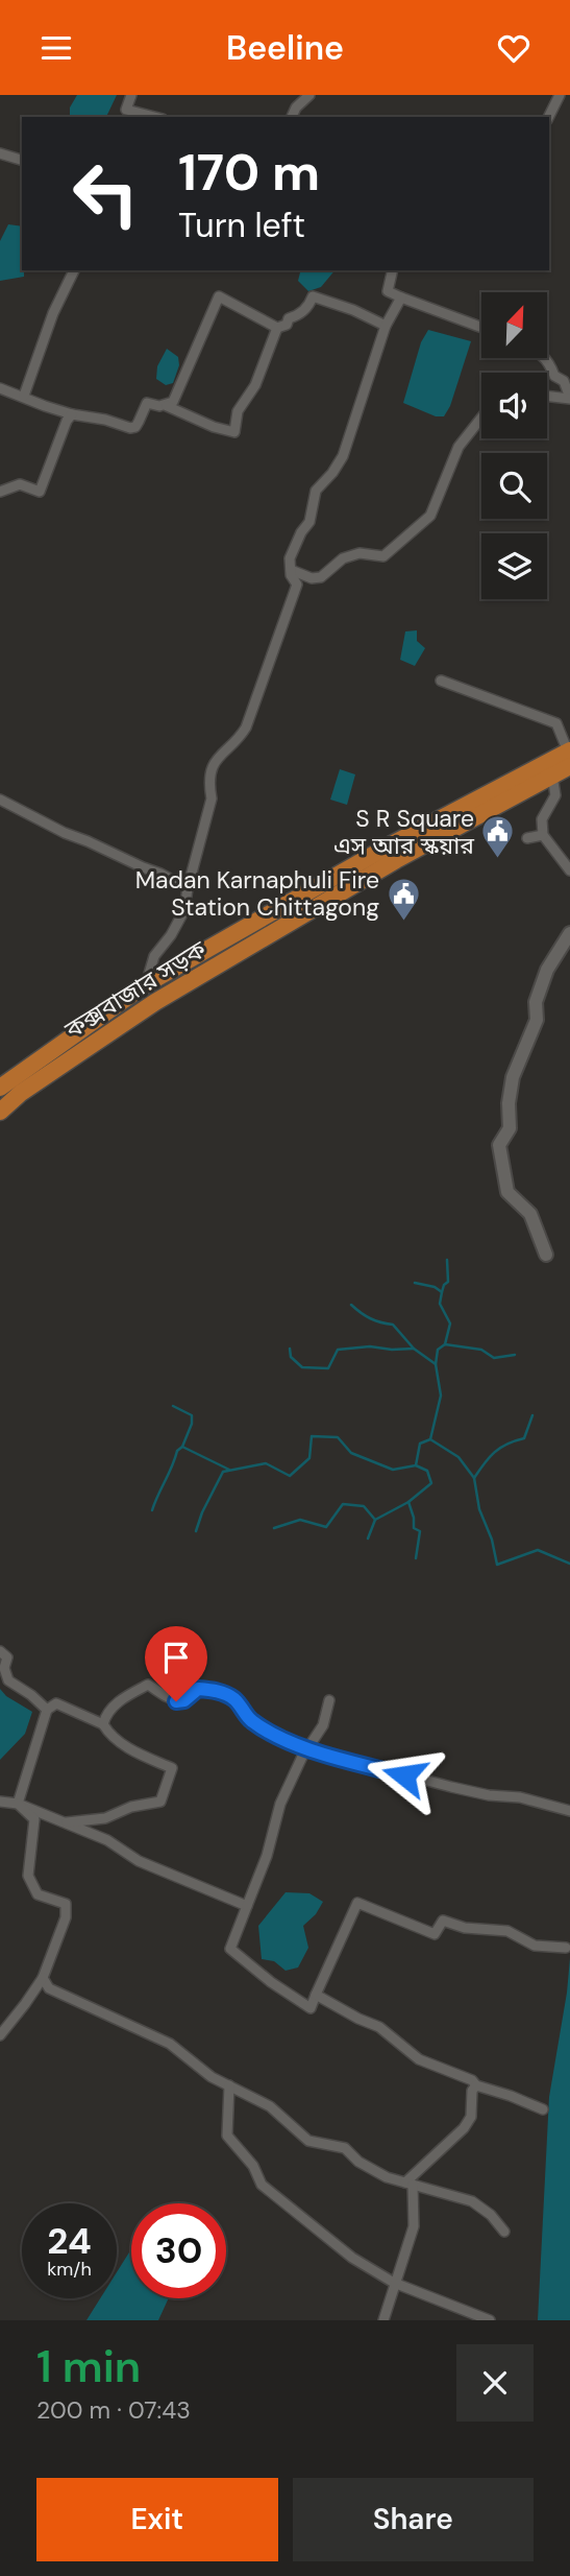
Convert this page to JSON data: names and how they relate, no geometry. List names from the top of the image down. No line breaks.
{"streets":{"highway":["কক্সবাজার সড়ক"]},"places":{"public building":["S R Square এস আর স্কয়ার","Madan Karnaphuli Fire Station Chittagong"]},"north":"top right","page":{"header":"Beeline","turn":["170 m","Turn left"],"speed":"24 km/h","limit":"30","heading":["1 min","200 m · 07:43"],"buttons":["Exit","Share"]}}
